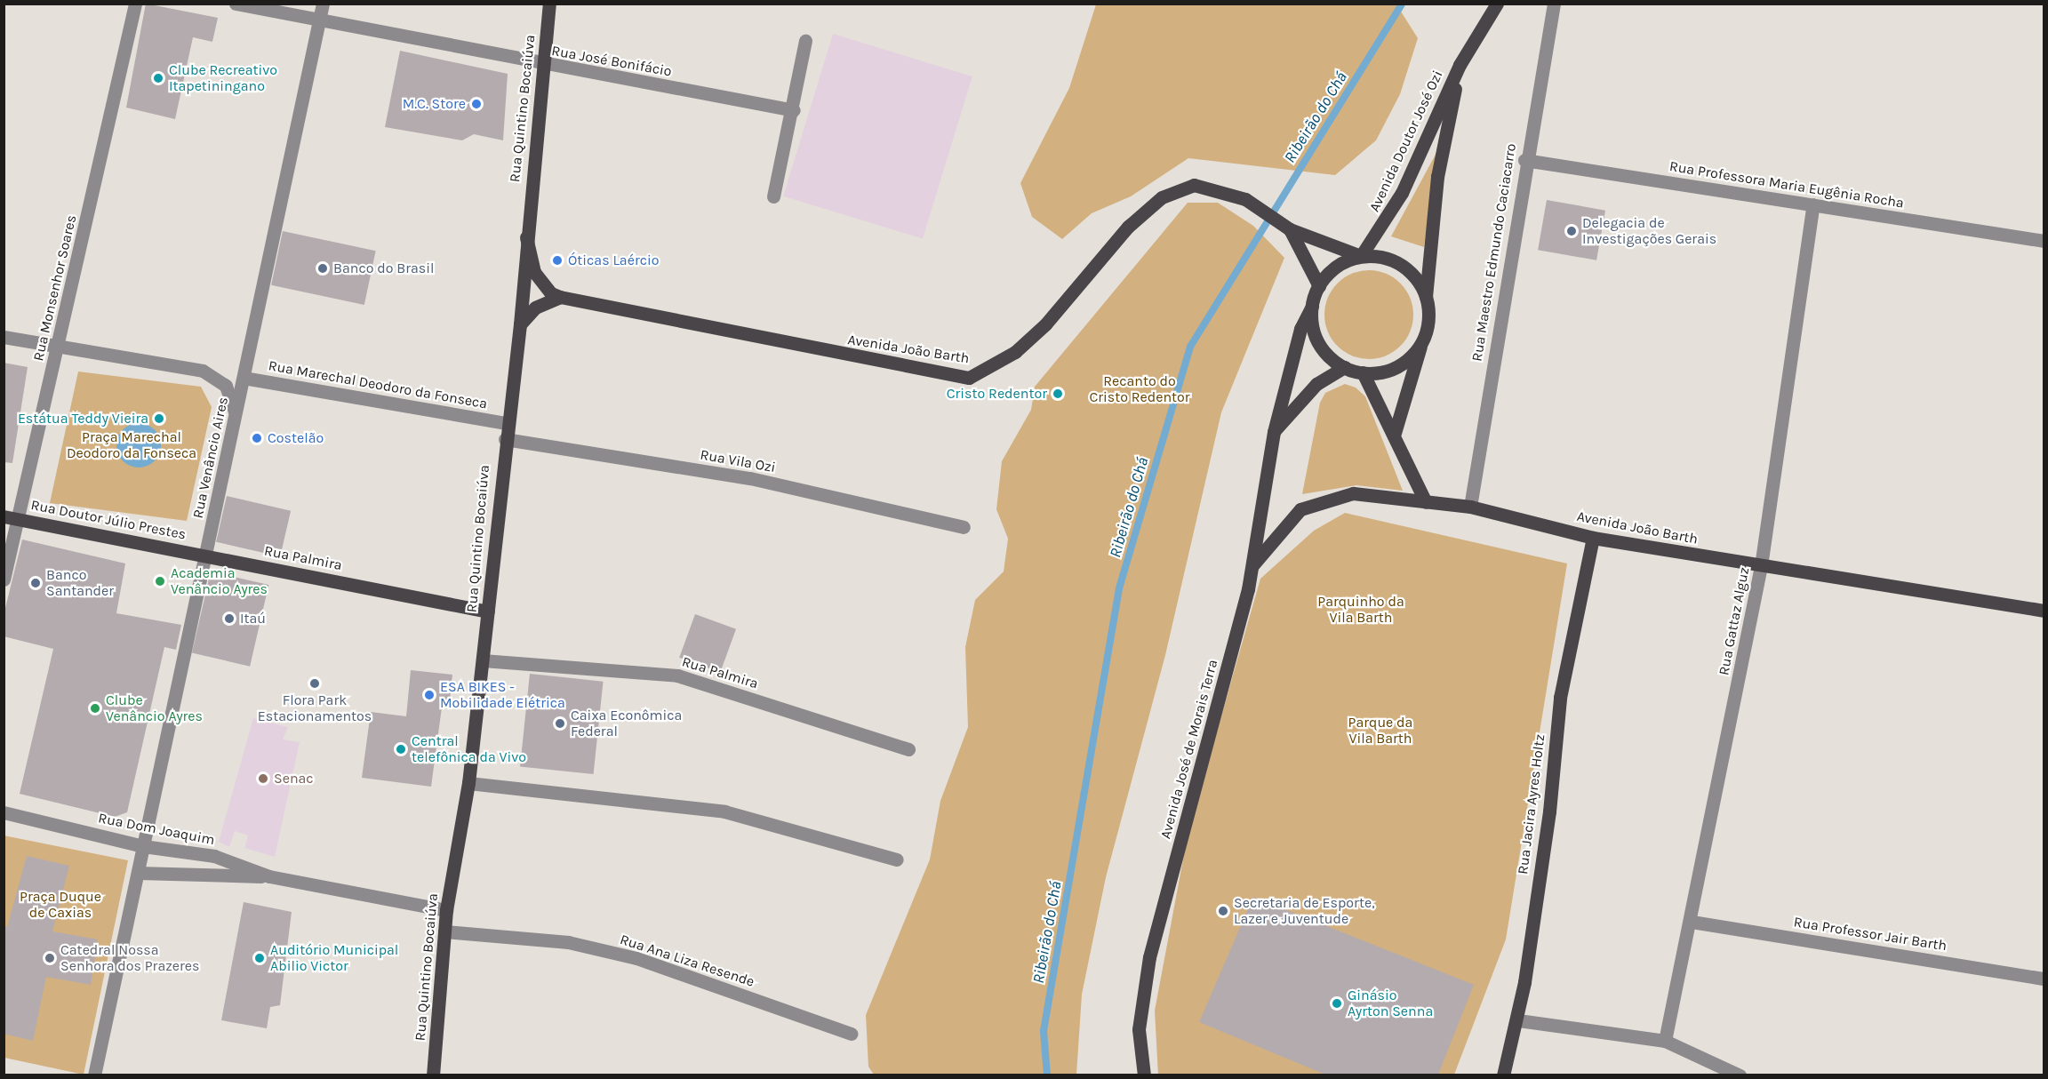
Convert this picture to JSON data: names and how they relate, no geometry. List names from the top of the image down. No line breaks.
{"streets":{"main road":["Rua Quintino Bocaiúva","Avenida Doutor José Ozi","Avenida João Barth","Rua Doutor Júlio Prestes","Rua Palmira","Avenida José de Morais Terra","Rua Jacira Ayres Holtz"],"street":["Rua José Bonifácio","Rua Professora Maria Eugênia Rocha","Rua Maestro Edmundo Caciacarro","Rua Monsenhor Soares","Rua Marechal Deodoro da Fonseca","Rua Venâncio Aires","Rua Vila Ozi","Rua Gattaz Alguz","Rua Dom Joaquim","Rua Professor Jair Barth","Rua Ana Liza Resende"]},"crossings":[["Rua José Bonifácio","Rua Quintino Bocaiúva"],["Rua José Bonifácio","Rua Venâncio Aires"],["Rua Quintino Bocaiúva","Avenida João Barth"],["Rua Quintino Bocaiúva","Rua Marechal Deodoro da Fonseca"],["Rua Quintino Bocaiúva","Rua Vila Ozi"],["Rua Quintino Bocaiúva","Rua Palmira"],["Rua Quintino Bocaiúva","Rua Dom Joaquim"],["Rua Quintino Bocaiúva","Rua Ana Liza Resende"],["Avenida Doutor José Ozi","Avenida José de Morais Terra"],["Rua Professora Maria Eugênia Rocha","Rua Maestro Edmundo Caciacarro"],["Rua Professora Maria Eugênia Rocha","Rua Gattaz Alguz"],["Rua Maestro Edmundo Caciacarro","Avenida João Barth"],["Rua Monsenhor Soares","Rua Doutor Júlio Prestes"],["Avenida João Barth","Rua Gattaz Alguz"],["Avenida João Barth","Avenida José de Morais Terra"],["Avenida João Barth","Rua Jacira Ayres Holtz"],["Rua Marechal Deodoro da Fonseca","Rua Venâncio Aires"],["Rua Venâncio Aires","Rua Doutor Júlio Prestes"],["Rua Venâncio Aires","Rua Palmira"],["Rua Venâncio Aires","Rua Dom Joaquim"],["Rua Doutor Júlio Prestes","Rua Palmira"],["Rua Gattaz Alguz","Rua Professor Jair Barth"]],"water":["Ribeirão do Chá"],"parks":["Recanto do Cristo Redentor","Praça Marechal Deodoro da Fonseca","Parquinho da Vila Barth","Parque da Vila Barth","Praça Duque de Caxias"],"places":["Clube Recreativo Itapetiningano","M.C. Store","Delegacia de Investigações Gerais","Óticas Laércio","Banco do Brasil","Cristo Redentor","Estátua Teddy Vieira","Costelão","Academia Venâncio Ayres","Banco Santander","Itaú","Flora Park Estacionamentos","ESA BIKES - Mobilidade Elétrica","Clube Venâncio Ayres","Caixa Econômica Federal","Central telefônica da Vivo","Senac","Secretaria de Esporte, Lazer e Juventude","Catedral Nossa Senhora dos Prazeres","Auditório Municipal Abilio Victor","Ginásio Ayrton Senna"]}
